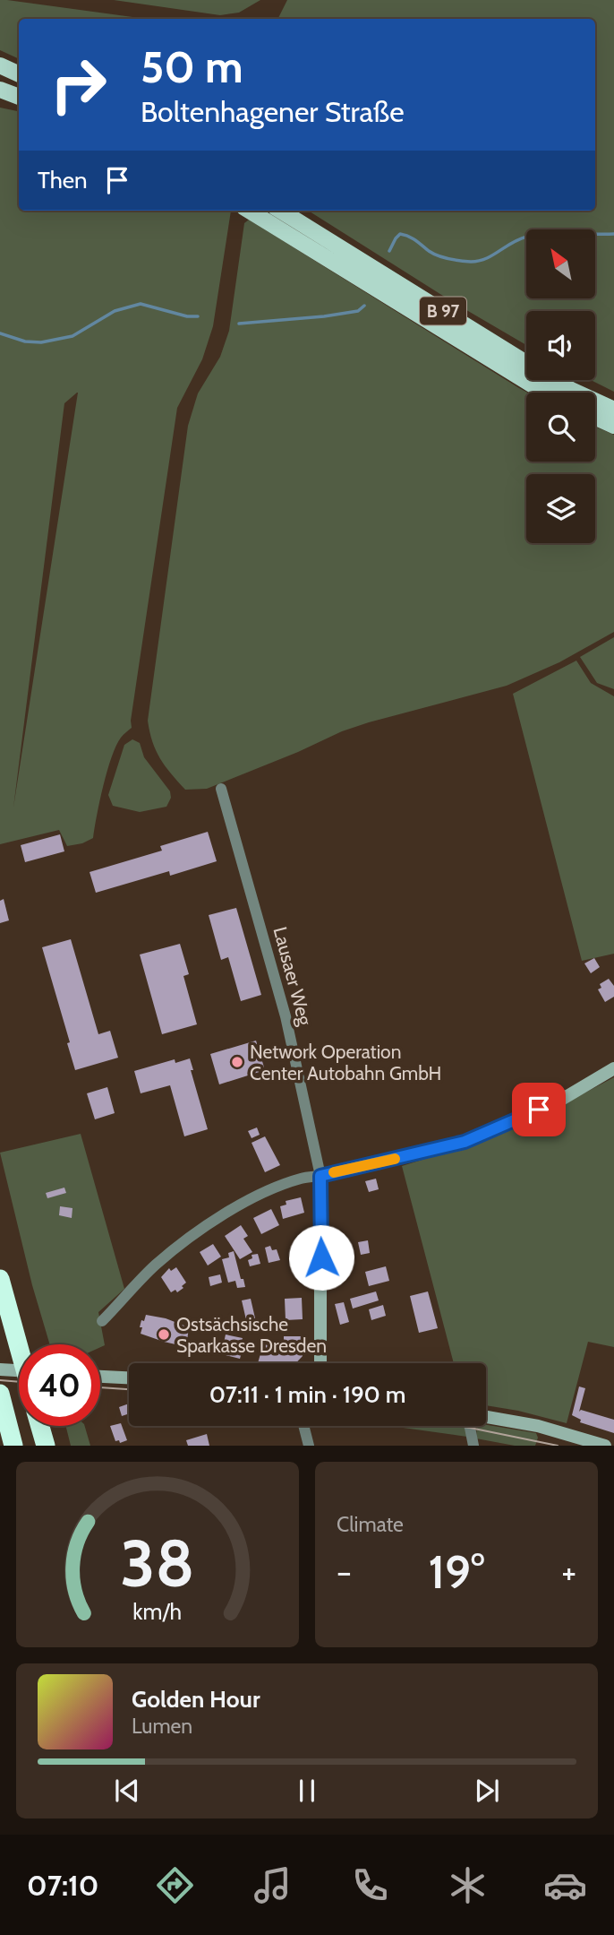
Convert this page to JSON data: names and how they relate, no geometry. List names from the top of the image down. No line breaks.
{"streets":{"main road":["B 97"],"street":["Lausaer Weg"]},"places":["Network Operation Center Autobahn GmbH","Ostsächsische Sparkasse Dresden"],"north":"top left","page":{"turn":["50 m","Boltenhagener Straße"],"then":"Then","limit":"40","trip":"07:11 · 1 min · 190 m","tile":"Climate","heat":["−","19°","+"],"song":["Golden Hour","Lumen"],"tabs":"07:10","gauge":["38","km/h"]}}
